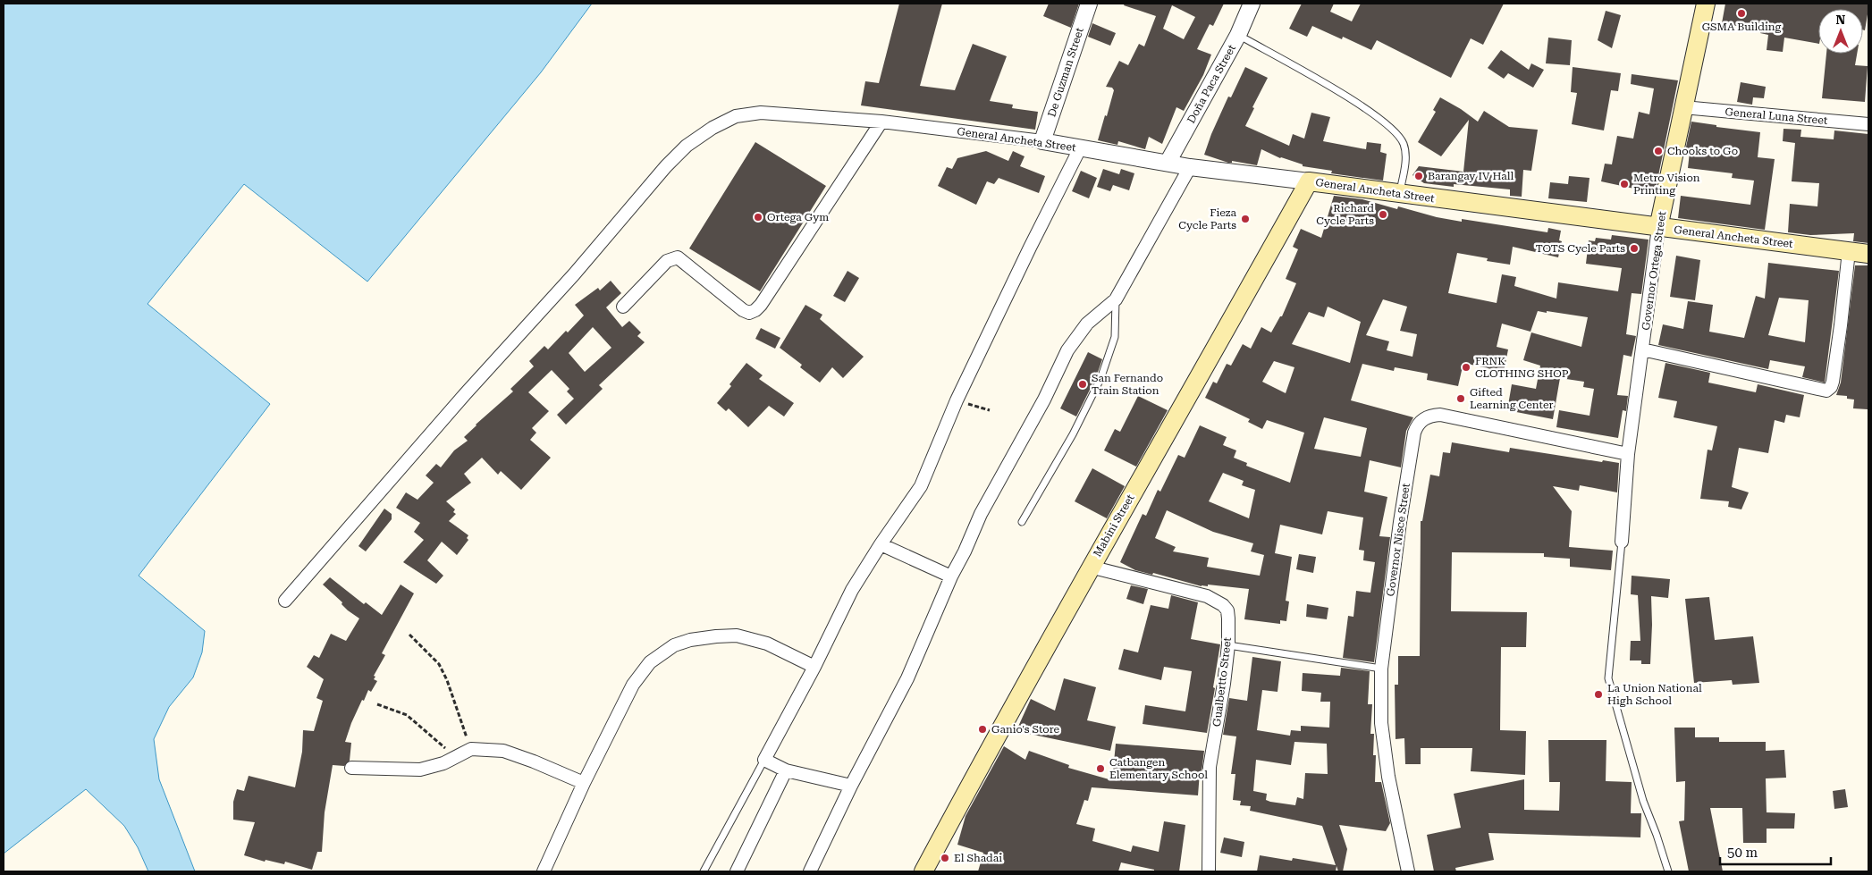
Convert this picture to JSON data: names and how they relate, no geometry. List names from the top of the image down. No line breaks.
{"streets":{"main road":["General Ancheta Street","Governor Ortega Street","Mabini Street"],"street":["De Guzman Street","Doña Paca Street","General Luna Street","Governor Nisce Street","Gualbertto Street"]},"crossings":[["De Guzman Street","General Ancheta Street"],["Doña Paca Street","General Ancheta Street"],["General Luna Street","Governor Ortega Street"],["General Ancheta Street","Governor Ortega Street"],["General Ancheta Street","Mabini Street"],["Governor Ortega Street","Governor Nisce Street"],["Mabini Street","Gualbertto Street"]],"places":["GSMA Building","Chooks to Go","Barangay IV Hall","Metro Vision Printing","Richard Cycle Parts","Ortega Gym","Fieza Cycle Parts","TOTS Cycle Parts","FRNK CLOTHING SHOP","San Fernando Train Station","Gifted Learning Center","La Union National High School","Ganio's Store","Catbangen Elementary School","El Shadai"],"scale_bar":"50 m","north":"top"}
